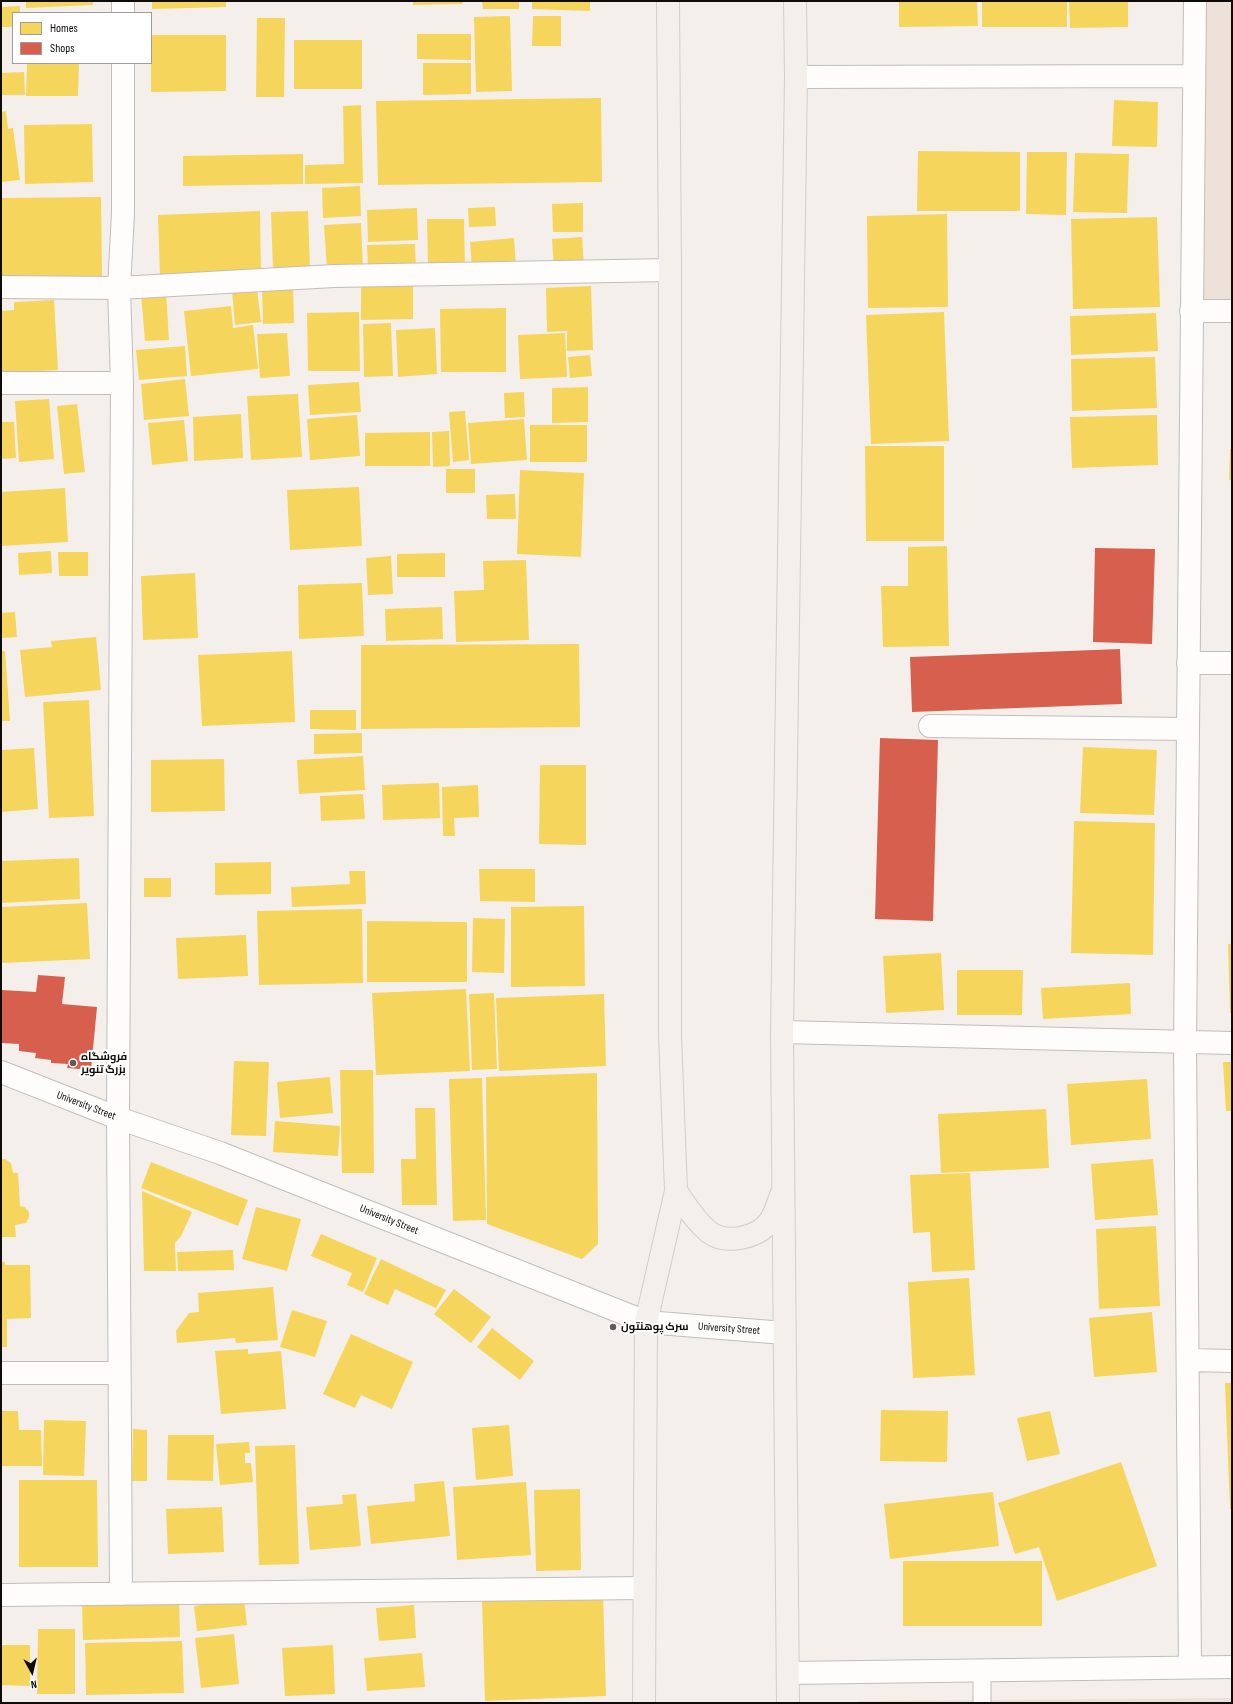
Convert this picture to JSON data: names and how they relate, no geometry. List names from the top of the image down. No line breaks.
{"streets":{"street":["University Street"]},"places":["فروشگاه بزرگ تنویر","سرک پوهنتون"],"legend":["Homes","Shops"],"north":"bottom"}
